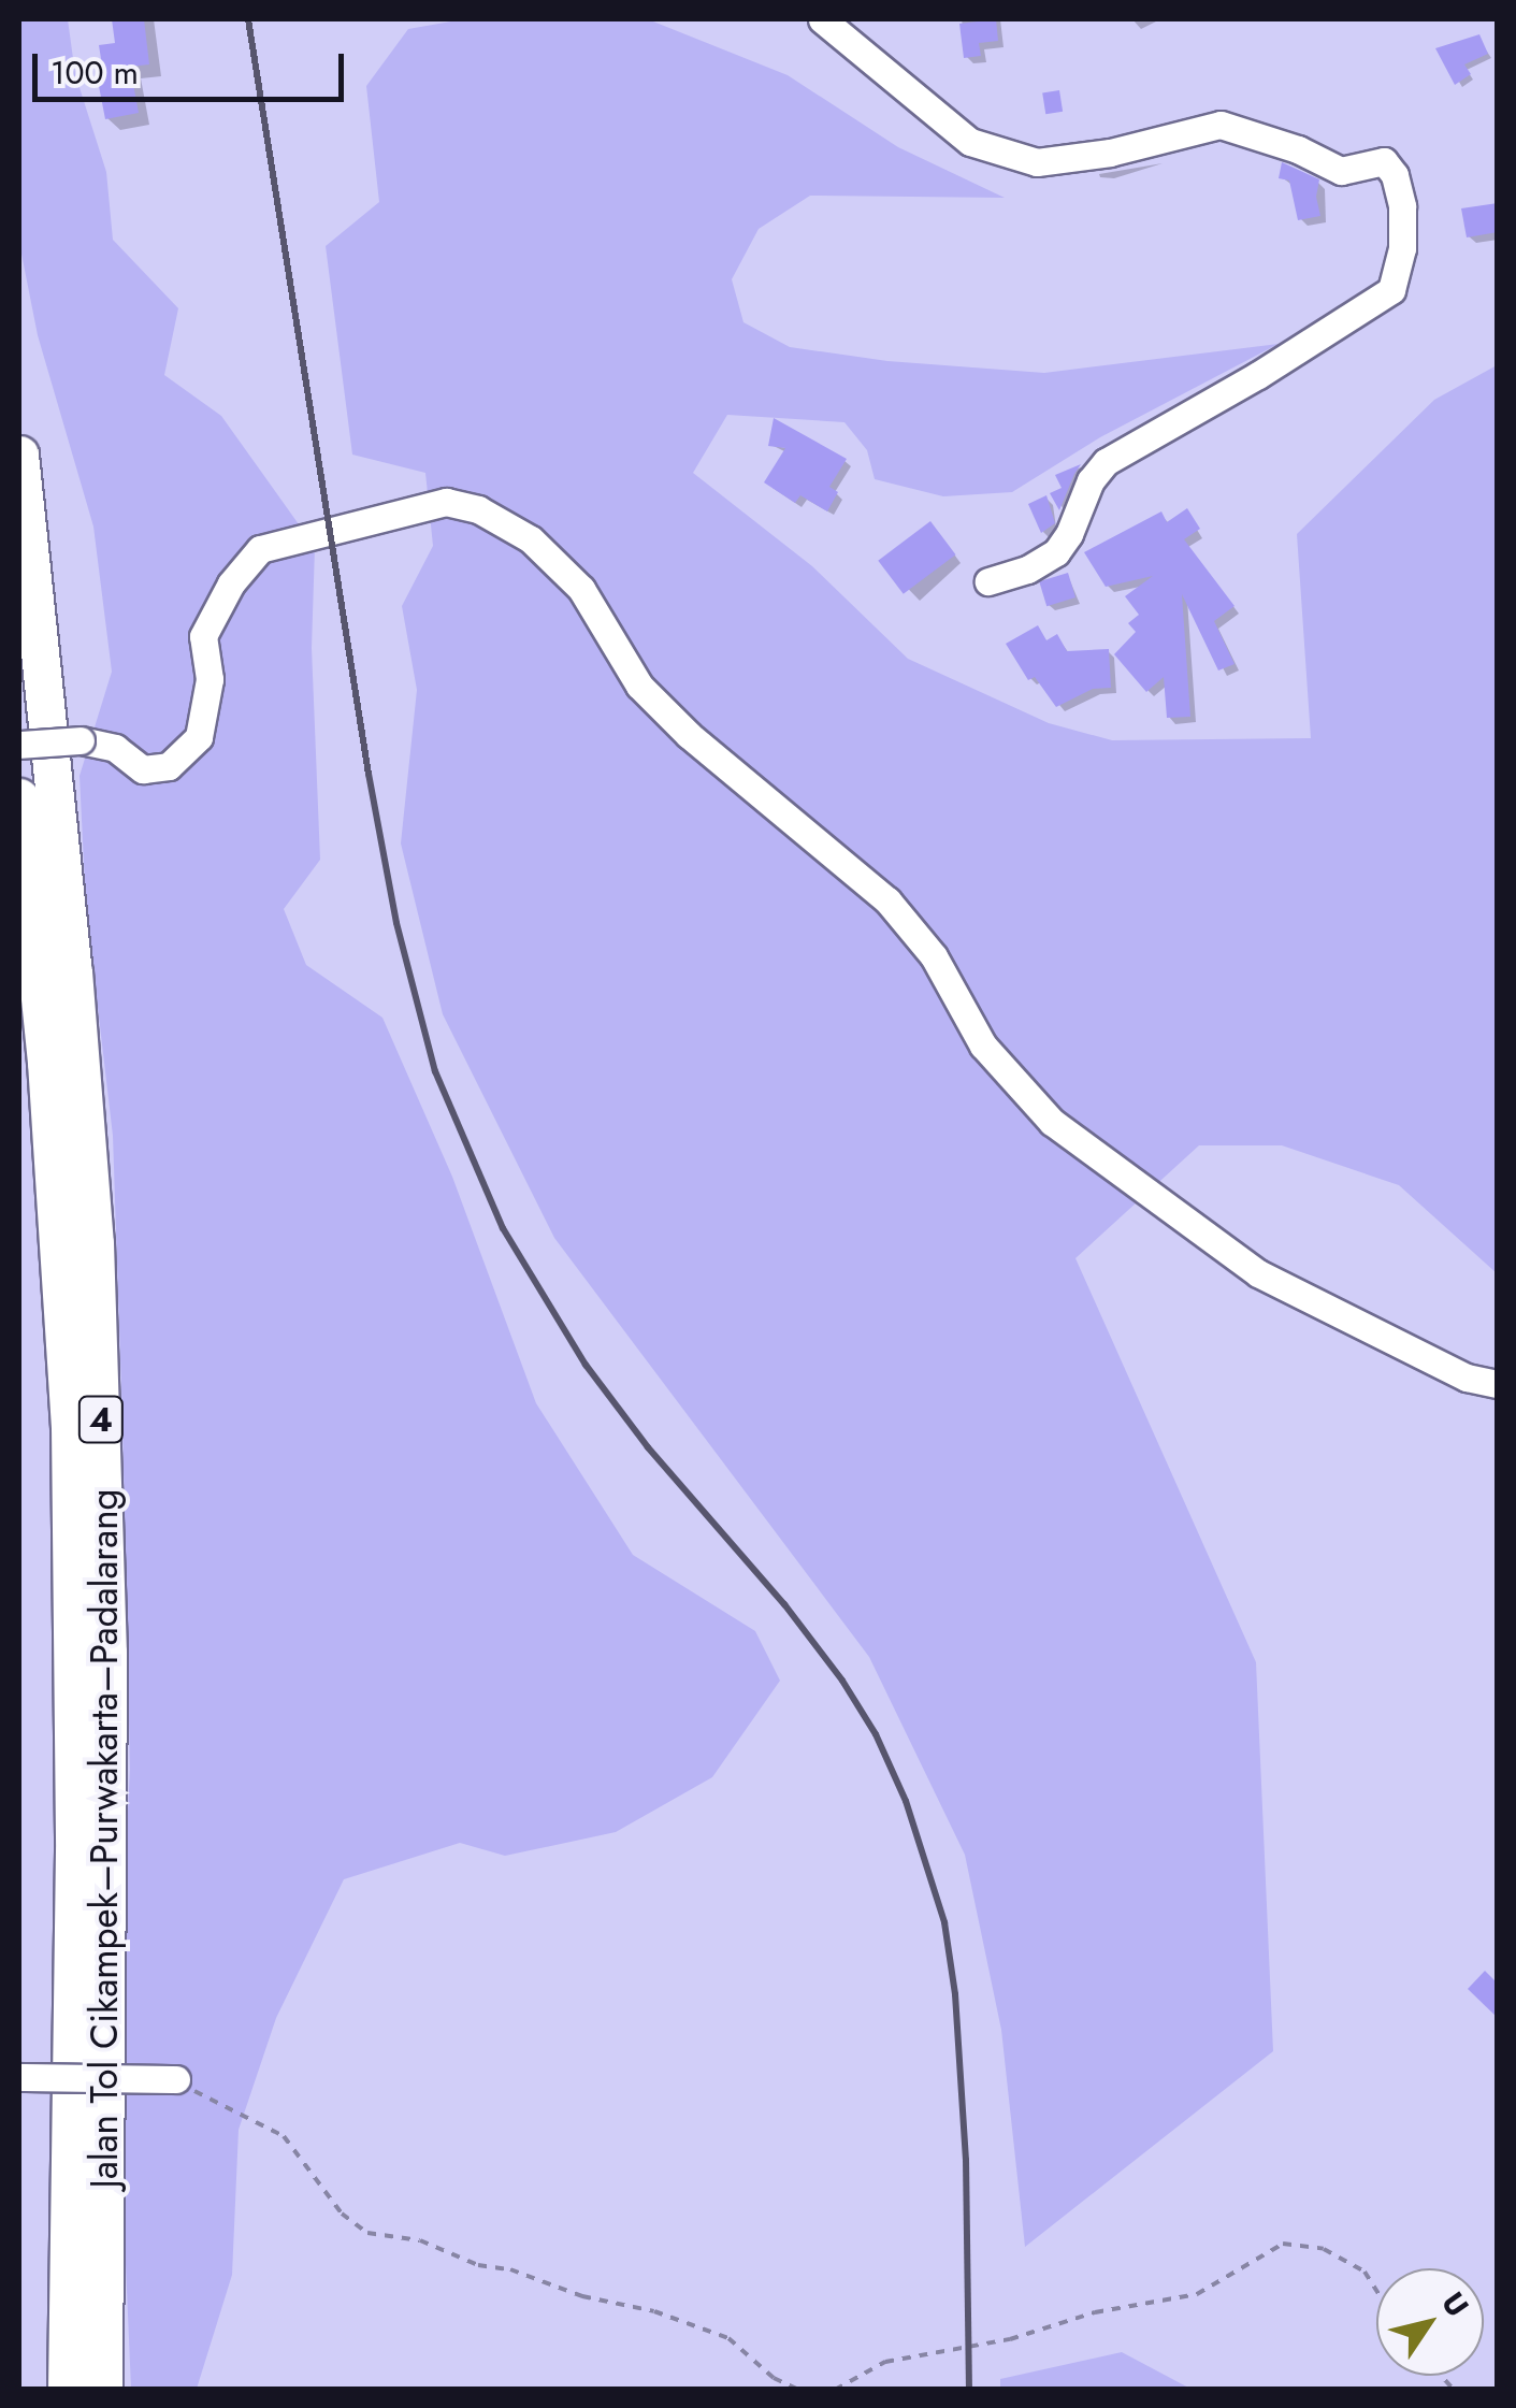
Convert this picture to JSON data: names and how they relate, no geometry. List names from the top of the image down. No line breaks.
{"streets":{"highway":["4","Jalan Tol Cikampek–Purwakarta–Padalarang"]},"scale_bar":"100 m","north":"top right"}
